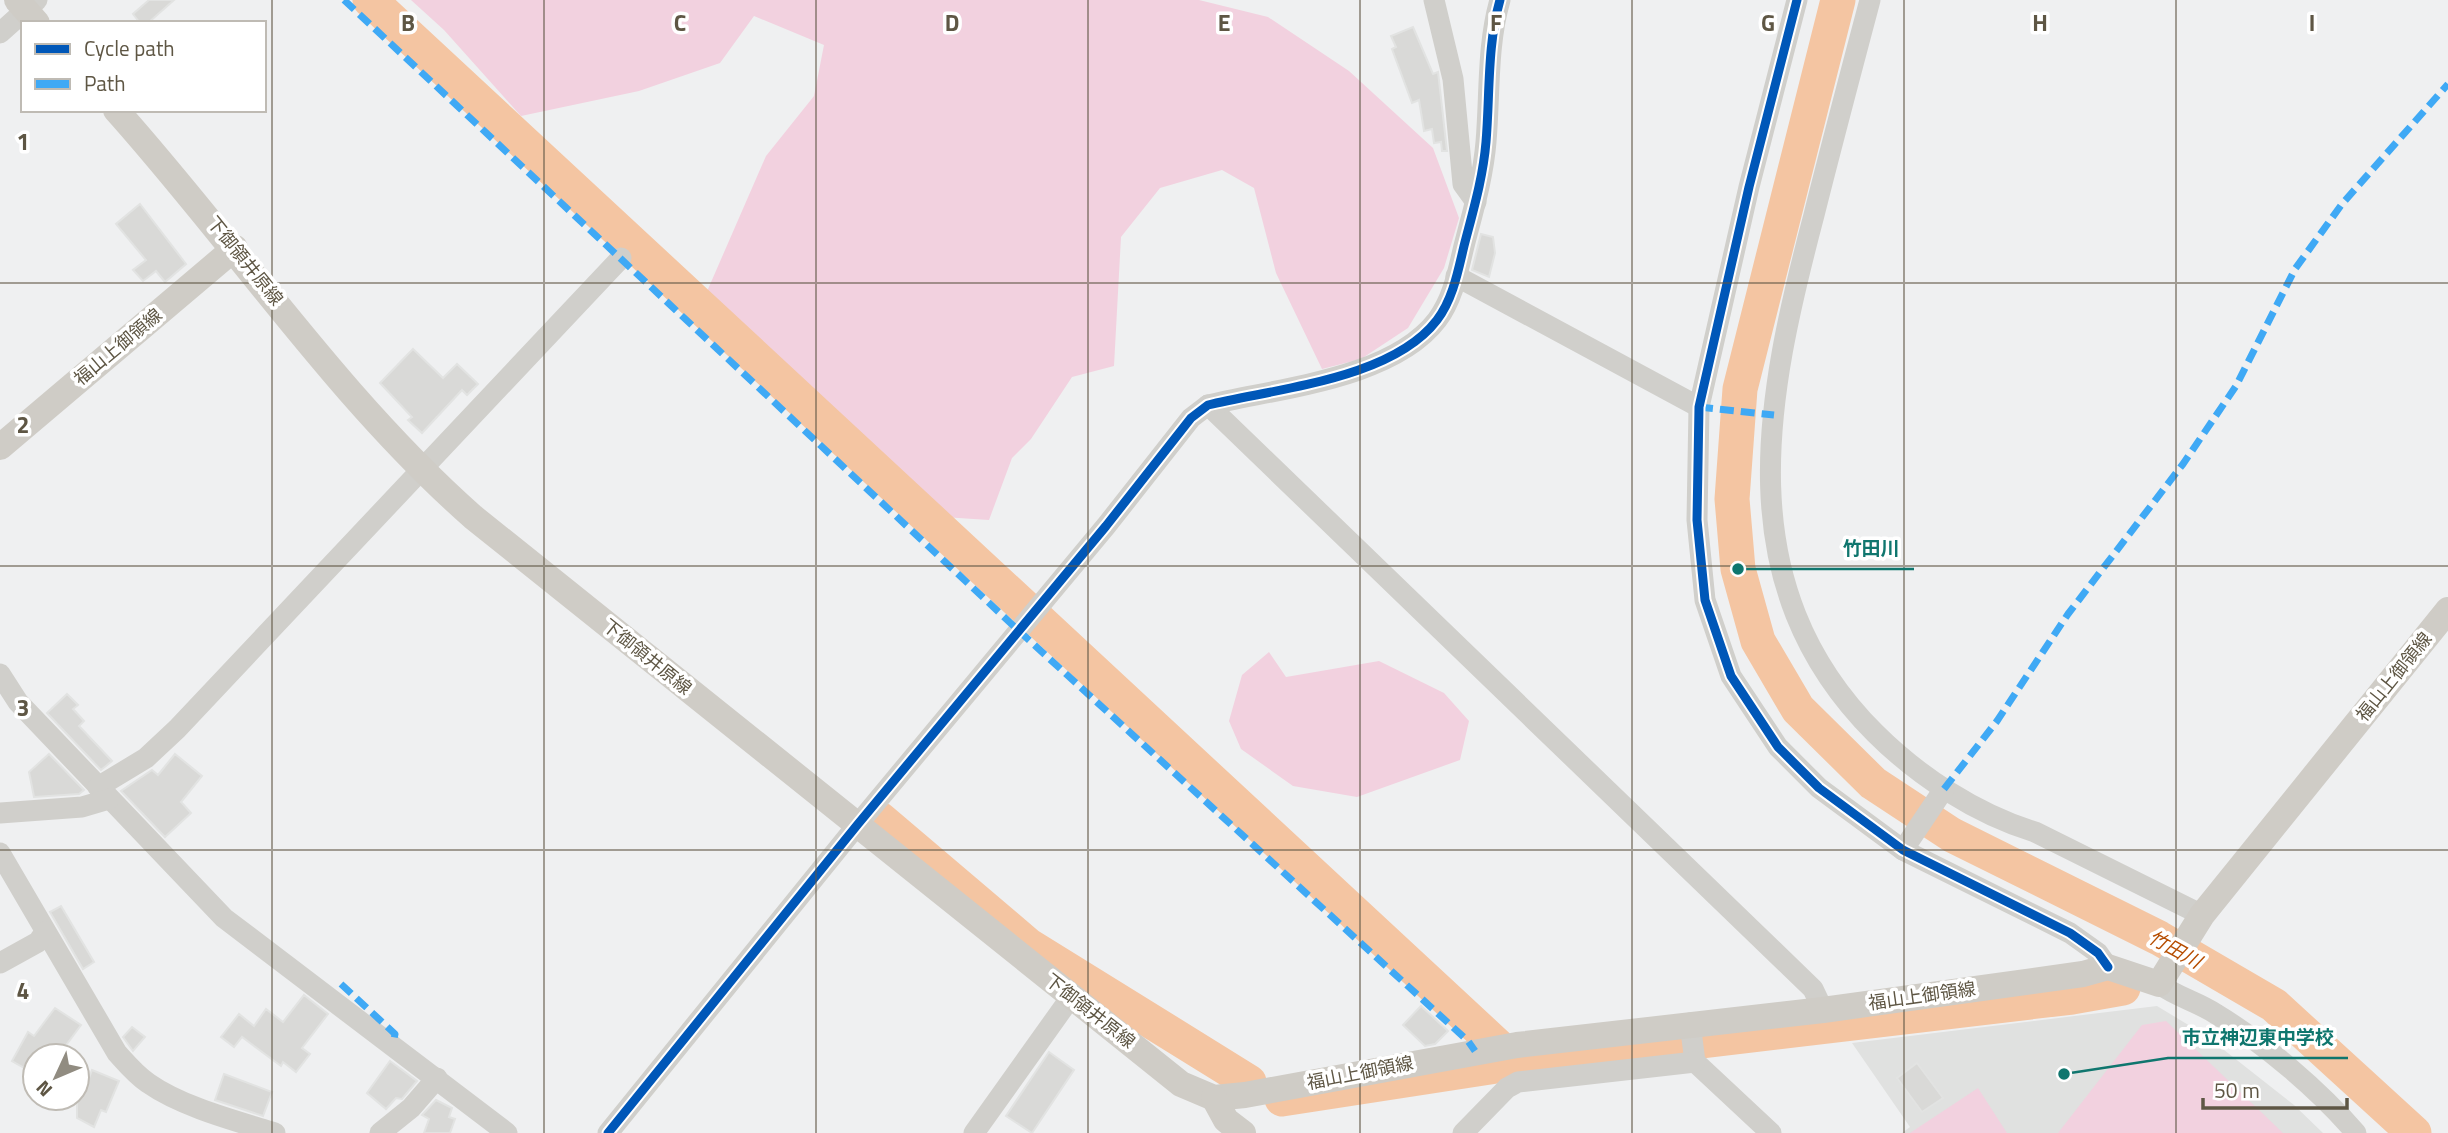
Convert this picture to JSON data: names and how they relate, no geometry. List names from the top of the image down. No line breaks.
{"streets":{"main road":["下御領井原線","福山上御領線"]},"crossings":[["下御領井原線","福山上御領線"]],"water":["竹田川"],"places":["竹田川","市立神辺東中学校"],"legend":["Cycle path","Path"],"scale_bar":"50 m","north":"bottom left","grid":{"columns":["B","C","D","E","F","G","H","I"],"rows":["1","2","3","4"]}}
